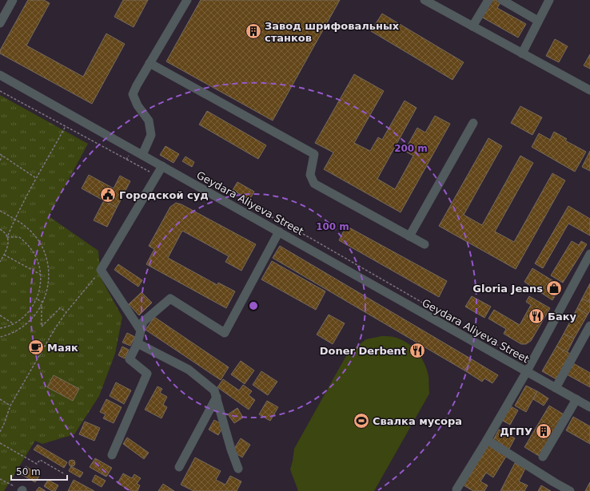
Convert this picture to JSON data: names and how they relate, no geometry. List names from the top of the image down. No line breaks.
{"streets":{"street":["Geydara Aliyeva Street"]},"places":{"building":["Завод шрифовальных станков","ДГПУ"],"public building":["Городской суд"],"shop":["Gloria Jeans"],"restaurant":["Баку","Doner Derbent"],"cafe":["Маяк"],"sports":["Свалка мусора"]},"scale_bar":"50 m","rings":["200 m","100 m"]}
